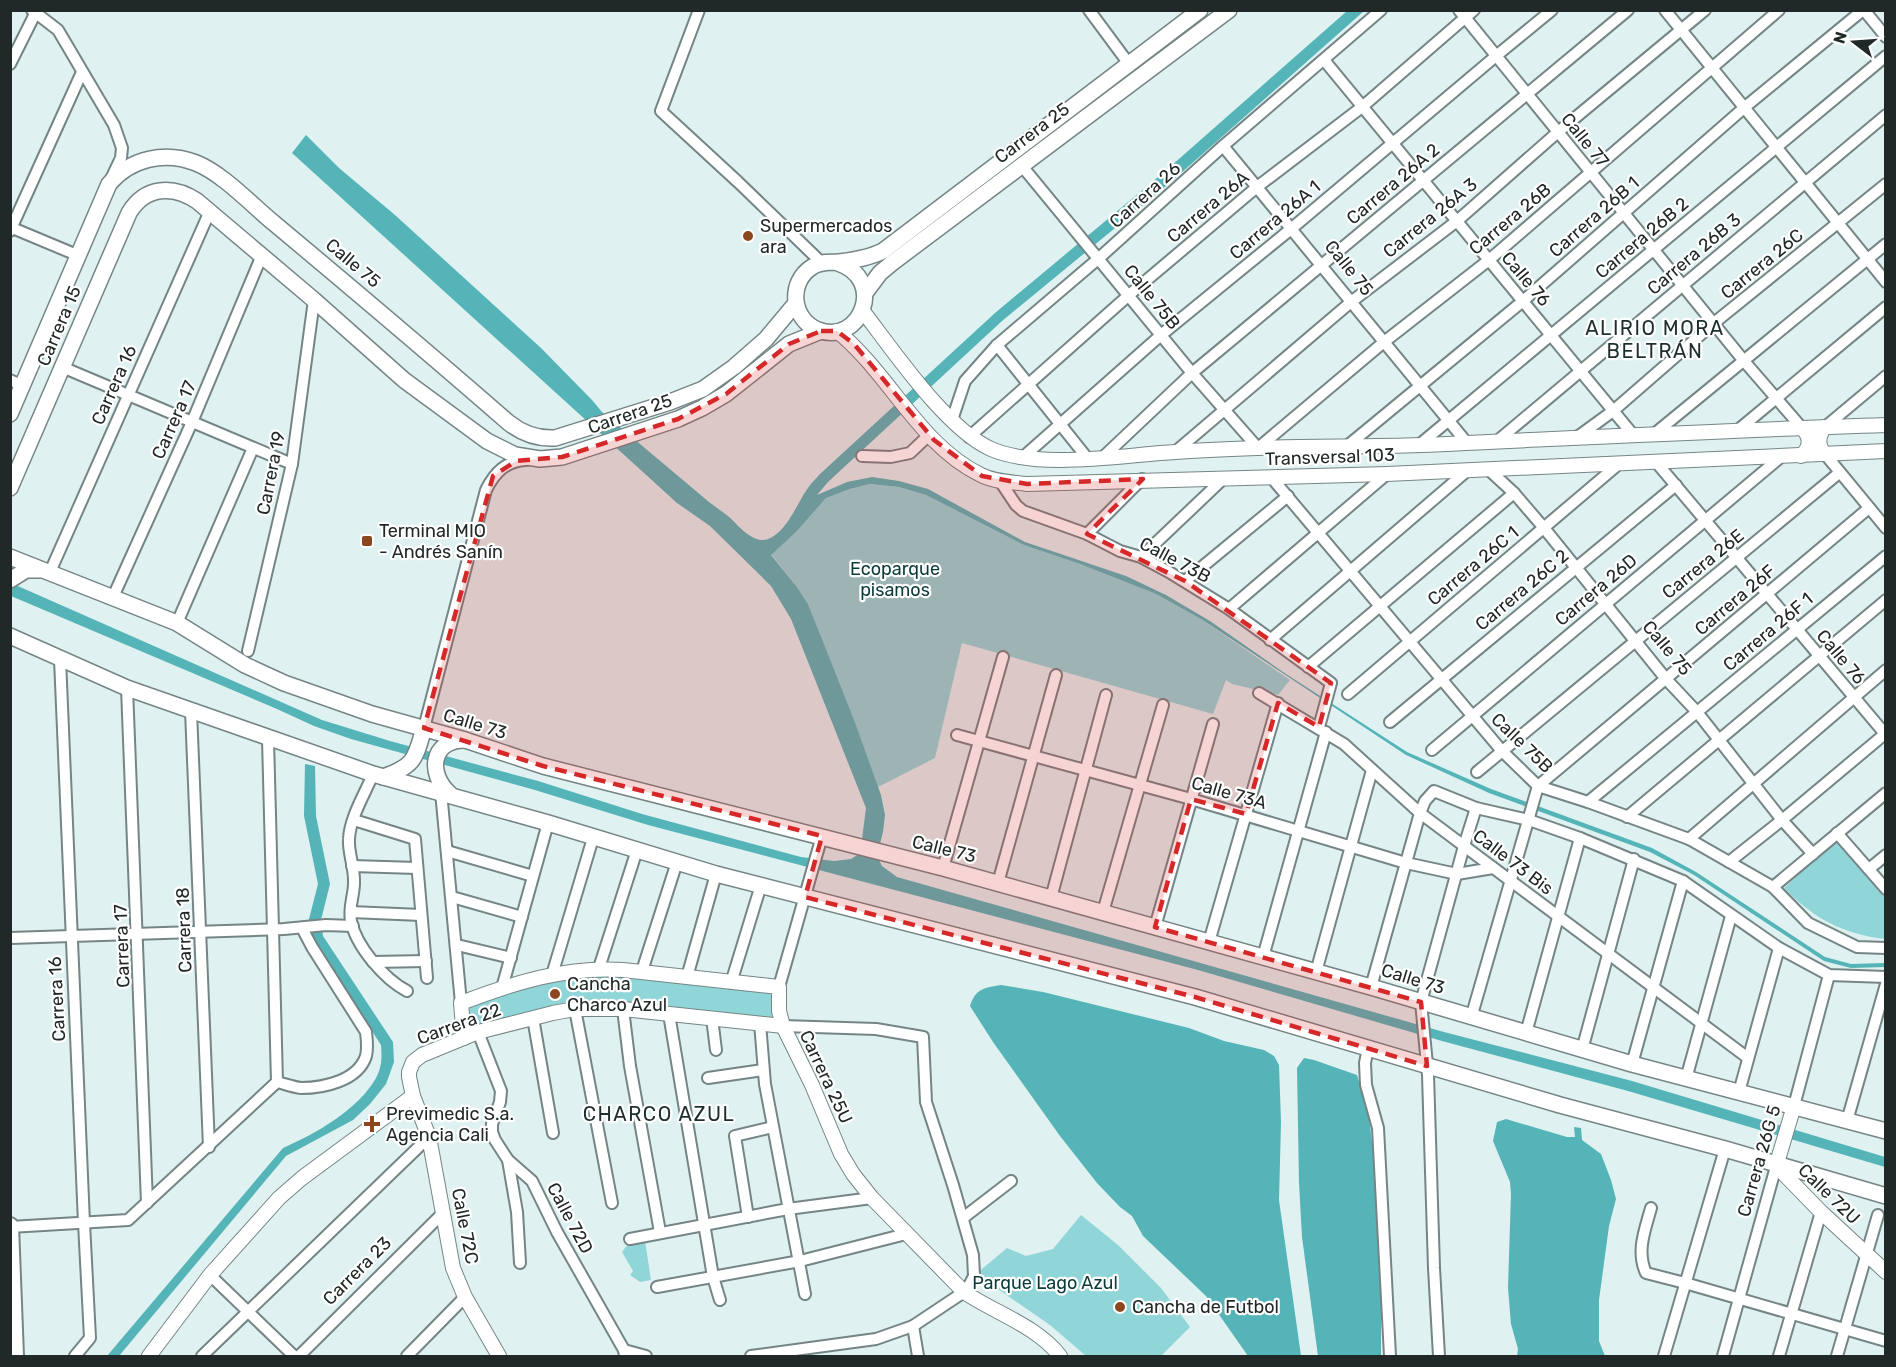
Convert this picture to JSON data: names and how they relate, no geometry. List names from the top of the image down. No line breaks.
{"streets":{"main road":["Carrera 25","Calle 75","Carrera 15","Calle 73"],"street":["Calle 77","Carrera 26A 2","Carrera 26","Carrera 26A","Carrera 26B 1","Carrera 26A 3","Carrera 26B","Carrera 26A 1","Carrera 26B 2","Carrera 26B 3","Carrera 26C","Calle 76","Calle 75B","Carrera 16","Carrera 17","Transversal 103","Carrera 19","Calle 73B","Carrera 26E","Carrera 26C 1","Carrera 26C 2","Carrera 26D","Carrera 26F","Carrera 26F 1","Calle 73A","Calle 73 Bis","Carrera 18","Carrera 22","Carrera 25U","Carrera 26G 5","Calle 72U","Calle 72D","Calle 72C","Carrera 23"]},"crossings":[["Carrera 25","Calle 75"],["Carrera 25","Calle 75B"],["Carrera 25","Transversal 103"],["Carrera 25","Carrera 19"],["Calle 77","Carrera 26A 2"],["Calle 77","Carrera 26A"],["Calle 77","Carrera 26B 1"],["Calle 77","Carrera 26A 3"],["Calle 77","Carrera 26B"],["Calle 77","Carrera 26A 1"],["Calle 77","Carrera 26B 2"],["Calle 77","Carrera 26B 3"],["Calle 77","Carrera 26C"],["Calle 77","Transversal 103"],["Carrera 26A 2","Calle 75"],["Carrera 26A 2","Calle 76"],["Carrera 26A 2","Calle 75B"],["Carrera 26A 2","Transversal 103"],["Carrera 26","Calle 75"],["Carrera 26","Calle 76"],["Carrera 26","Calle 75B"],["Carrera 26","Transversal 103"],["Carrera 26A","Calle 75"],["Carrera 26A","Calle 76"],["Carrera 26A","Calle 75B"],["Carrera 26A","Transversal 103"],["Carrera 26B 1","Calle 75"],["Carrera 26B 1","Calle 76"],["Carrera 26B 1","Transversal 103"],["Carrera 26A 3","Calle 75"],["Carrera 26A 3","Calle 76"],["Carrera 26A 3","Calle 75B"],["Carrera 26A 3","Transversal 103"],["Carrera 26B","Calle 75"],["Carrera 26B","Calle 76"],["Carrera 26B","Calle 75B"],["Carrera 26B","Transversal 103"],["Carrera 26A 1","Calle 75"],["Carrera 26A 1","Calle 76"],["Carrera 26A 1","Calle 75B"],["Carrera 26A 1","Transversal 103"],["Carrera 26B 2","Calle 75"],["Carrera 26B 2","Calle 76"],["Carrera 26B 2","Transversal 103"],["Carrera 26B 3","Calle 76"],["Carrera 26B 3","Transversal 103"],["Calle 75","Carrera 15"],["Calle 75","Transversal 103"],["Calle 75","Carrera 26E"],["Calle 75","Carrera 26C 1"],["Calle 75","Carrera 26C 2"],["Calle 75","Carrera 26D"],["Calle 75","Carrera 26F"],["Calle 75","Carrera 26F 1"],["Carrera 26C","Calle 76"],["Carrera 26C","Transversal 103"],["Calle 76","Transversal 103"],["Calle 76","Carrera 26E"],["Calle 76","Carrera 26C 2"],["Calle 76","Carrera 26D"],["Calle 76","Carrera 26F"],["Calle 76","Carrera 26F 1"],["Calle 75B","Transversal 103"],["Calle 75B","Carrera 26E"],["Calle 75B","Carrera 26C 1"],["Calle 75B","Carrera 26C 2"],["Calle 75B","Carrera 26D"],["Calle 75B","Carrera 26F"],["Calle 75B","Carrera 26F 1"],["Carrera 15","Carrera 16"],["Carrera 16","Calle 73"],["Carrera 17","Calle 73"],["Transversal 103","Calle 73B"],["Transversal 103","Carrera 26C 1"],["Transversal 103","Carrera 26D"],["Calle 73B","Calle 73 Bis"],["Calle 73","Carrera 25U"],["Calle 73","Carrera 26G 5"],["Calle 73A","Calle 73 Bis"],["Carrera 22","Carrera 25U"],["Carrera 22","Calle 72D"],["Carrera 22","Calle 72C"],["Carrera 26G 5","Calle 72U"],["Calle 72C","Carrera 23"]],"districts":["ALIRIO MORA BELTRÁN","CHARCO AZUL"],"parks":["Ecoparque pisamos","Parque Lago Azul"],"places":{"other":["Supermercados ara","Cancha Charco Azul","Cancha de Futbol"],"transit":["Terminal MIO - Andrés Sanín"],"health":["Previmedic S.a. Agencia Cali"]},"north":"left"}
